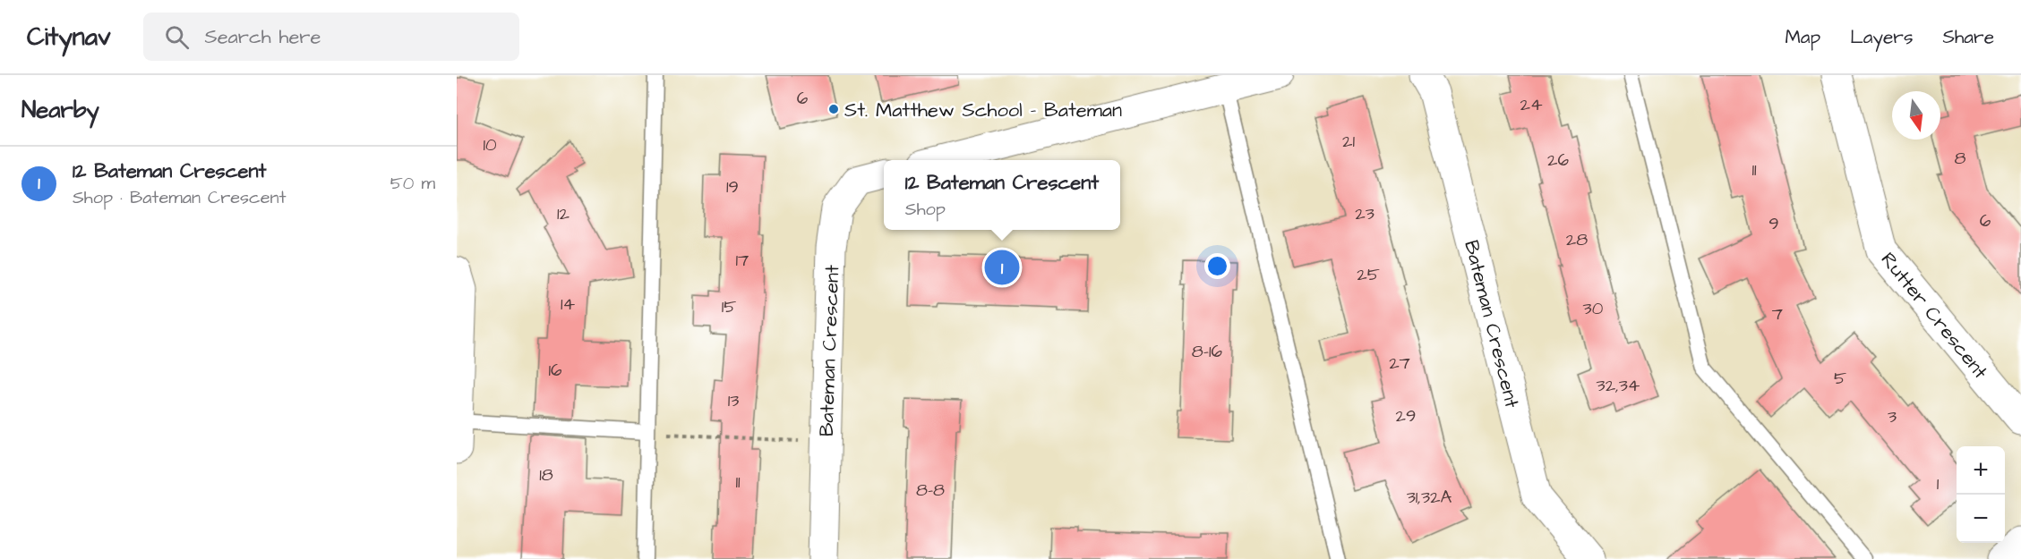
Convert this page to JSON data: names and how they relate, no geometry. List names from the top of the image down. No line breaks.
{"streets":{"street":["Rutter Crescent","Bateman Crescent"]},"places":["St. Matthew School - Bateman"],"house_numbers":["6","24","21","10","8","26","11","19","12","23","6","9","28","17","25","14","15","30","7","8-16","27","16","5","32,34","13","29","3","18","11","1","8-8","31,32A"],"north":"bottom","page":{"header":"Citynav","search":"Search here","nav":["Map","Layers","Share"],"heading":"Nearby","list":[{"mark":"1","name":"12 Bateman Crescent","note":"Shop · Bateman Crescent","value":"50 m"}],"popup":["12 Bateman Crescent","Shop"],"pins":"1","map_buttons":["+","−"]}}
